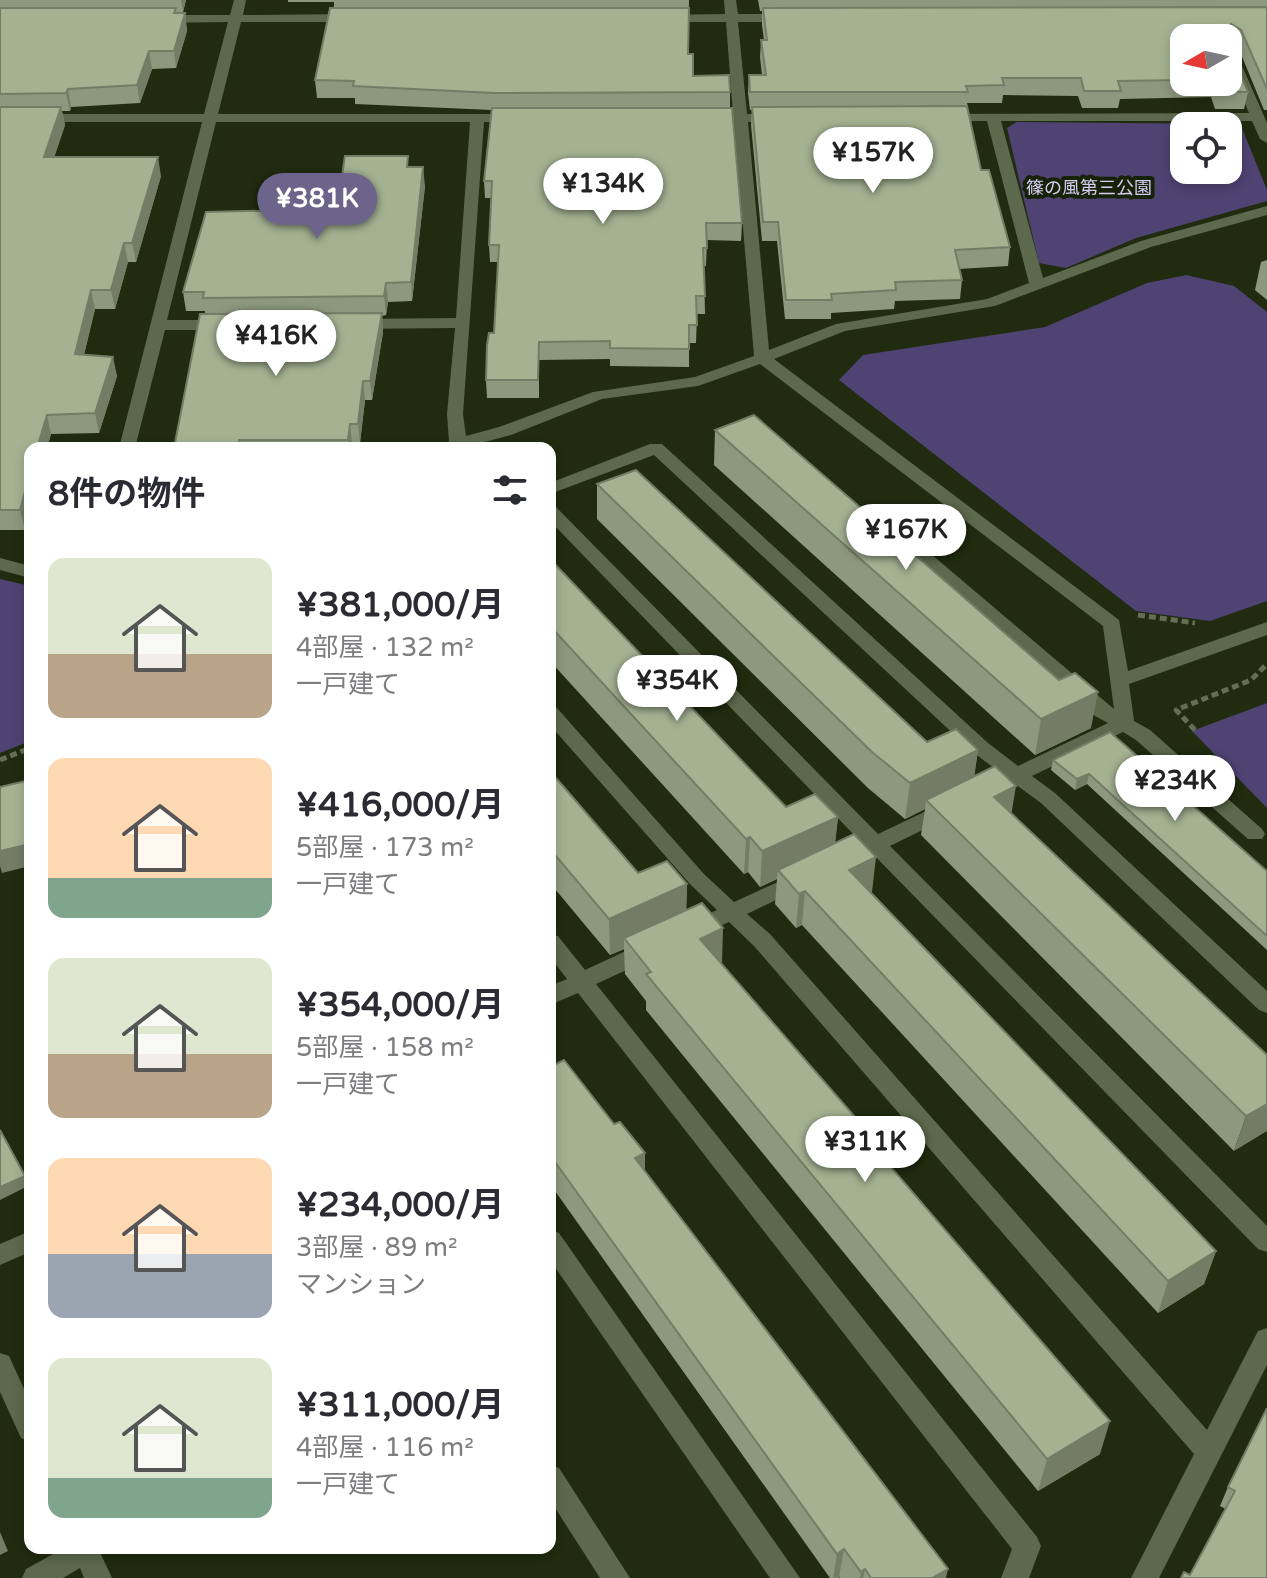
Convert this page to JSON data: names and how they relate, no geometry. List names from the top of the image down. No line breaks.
{"parks":["篠の風第三公園"],"north":"left","page":{"price":["¥157K","¥134K","¥381K","¥416K","¥167K","¥354K","¥234K","¥311K"],"heading":"8件の物件","list":[{"name":"¥381,000/月","note":"4部屋 · 132 m² · 一戸建て"},{"name":"¥416,000/月","note":"5部屋 · 173 m² · 一戸建て"},{"name":"¥354,000/月","note":"5部屋 · 158 m² · 一戸建て"},{"name":"¥234,000/月","note":"3部屋 · 89 m² · マンション"},{"name":"¥311,000/月","note":"4部屋 · 116 m² · 一戸建て"}]}}
